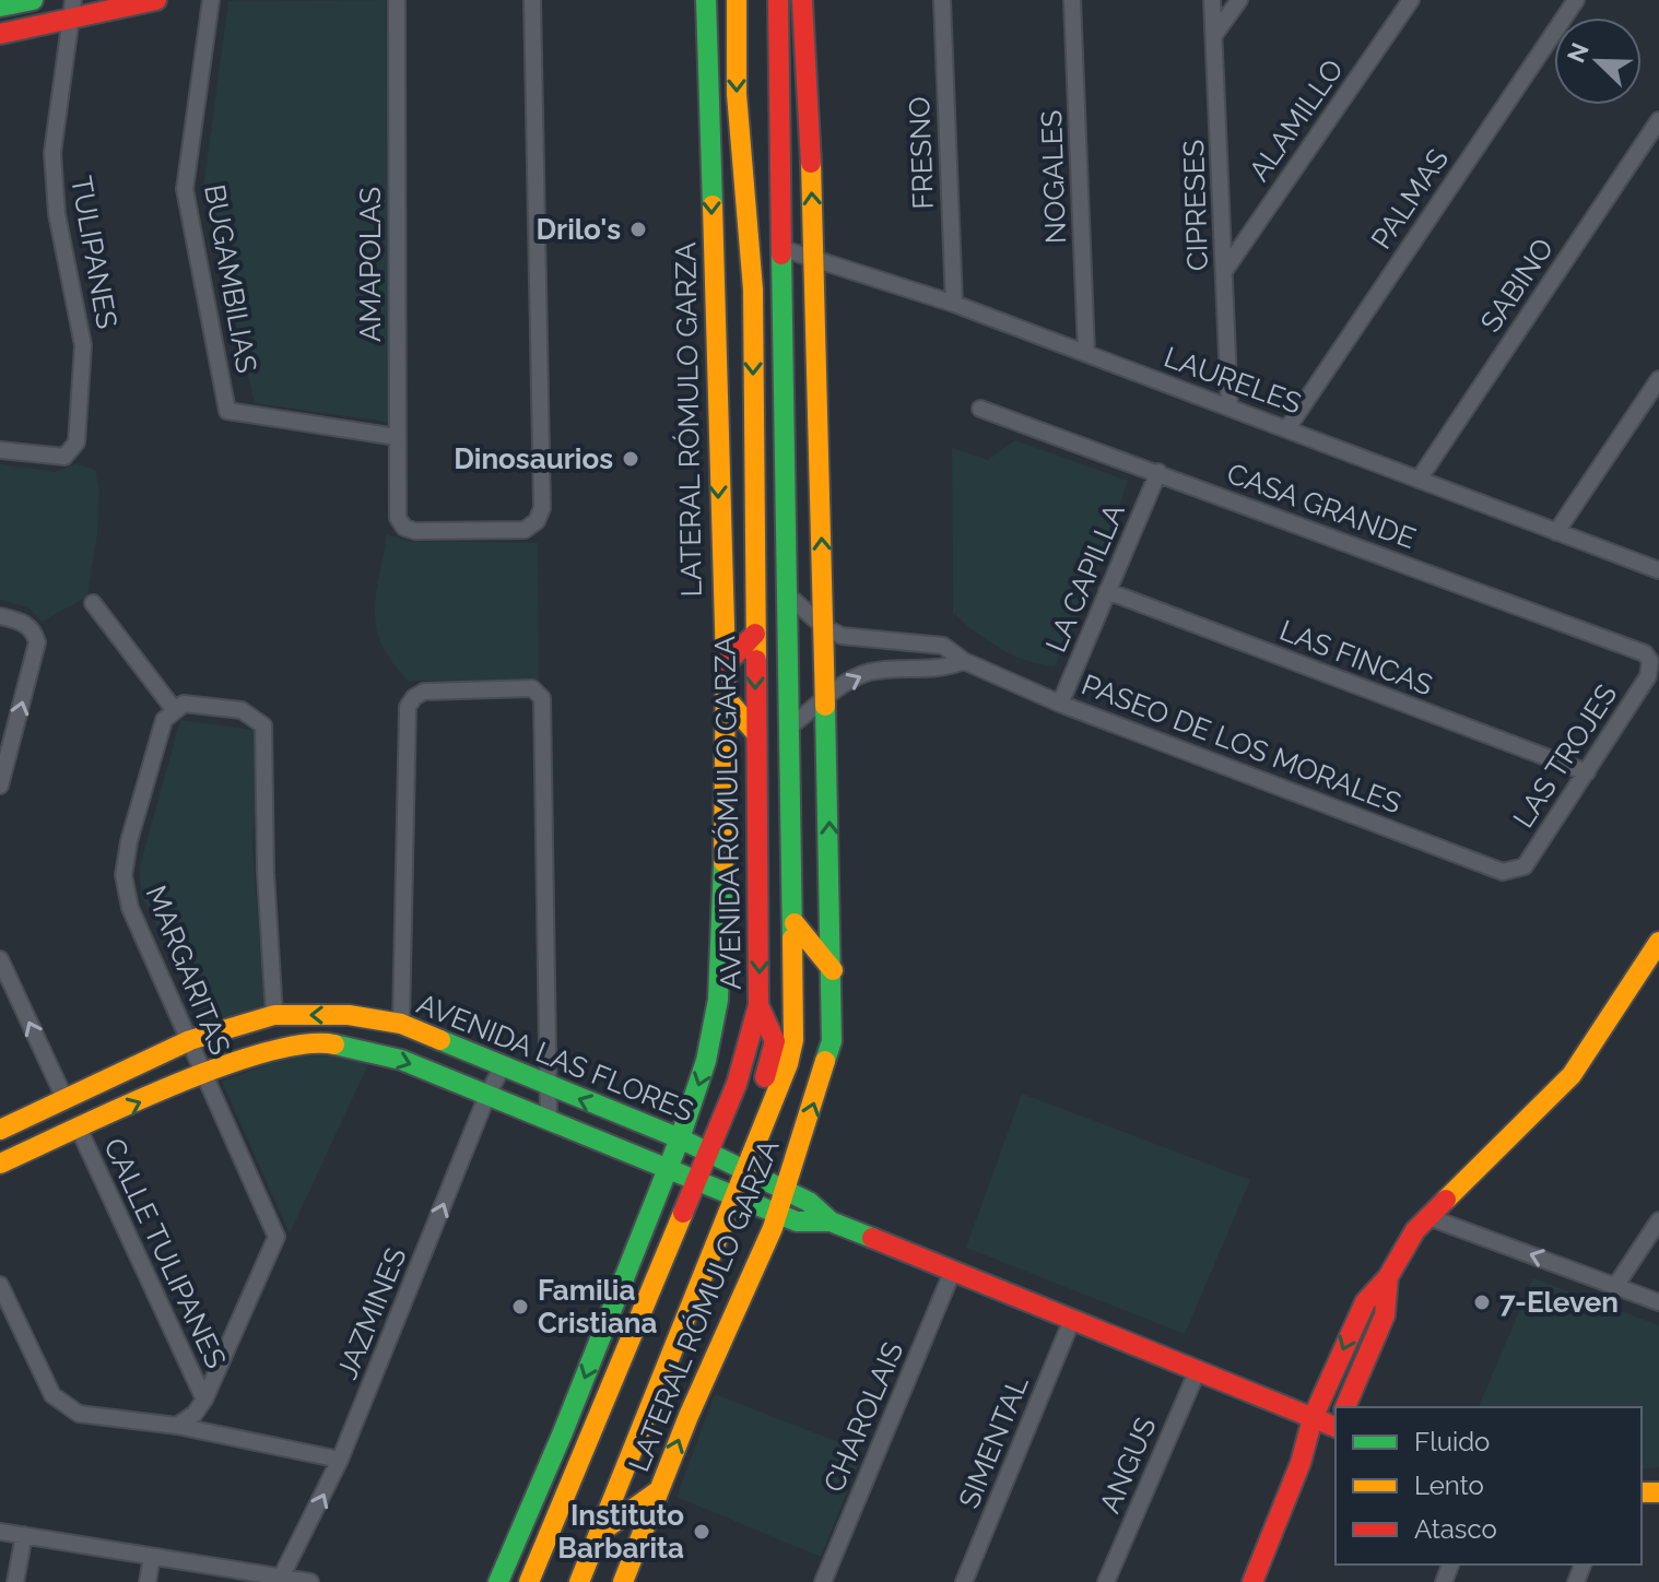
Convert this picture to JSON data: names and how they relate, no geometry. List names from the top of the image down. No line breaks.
{"streets":{"street":["ALAMILLO","FRESNO","NOGALES","PALMAS","CIPRESES","TULIPANES","AMAPOLAS","BUGAMBILIAS","SABINO","LAURELES","LATERAL RÓMULO GARZA","CASA GRANDE","LA CAPILLA","LAS FINCAS","PASEO DE LOS MORALES","LAS TROJES","AVENIDA RÓMULO GARZA","MARGARITAS","AVENIDA LAS FLORES","CALLE TULIPANES","JAZMINES","CHAROLAIS","SIMENTAL","ANGUS"]},"crossings":[["ALAMILLO","CIPRESES"],["FRESNO","LAURELES"],["NOGALES","LAURELES"],["PALMAS","LAURELES"],["CIPRESES","LAURELES"],["AMAPOLAS","BUGAMBILIAS"],["SABINO","LAURELES"],["LAURELES","LATERAL RÓMULO GARZA"],["LATERAL RÓMULO GARZA","PASEO DE LOS MORALES"],["LATERAL RÓMULO GARZA","AVENIDA LAS FLORES"],["CASA GRANDE","LA CAPILLA"],["CASA GRANDE","LAS TROJES"],["LA CAPILLA","LAS FINCAS"],["LA CAPILLA","PASEO DE LOS MORALES"],["LAS FINCAS","LAS TROJES"],["PASEO DE LOS MORALES","LAS TROJES"],["AVENIDA RÓMULO GARZA","AVENIDA LAS FLORES"],["MARGARITAS","AVENIDA LAS FLORES"],["MARGARITAS","CALLE TULIPANES"],["AVENIDA LAS FLORES","CALLE TULIPANES"],["AVENIDA LAS FLORES","JAZMINES"],["AVENIDA LAS FLORES","CHAROLAIS"],["AVENIDA LAS FLORES","SIMENTAL"],["AVENIDA LAS FLORES","ANGUS"]],"one_way":["JAZMINES"],"places":["Drilo's","Dinosaurios","7-Eleven","Familia Cristiana","Instituto Barbarita"],"legend":["Fluido","Lento","Atasco"],"north":"top left"}
